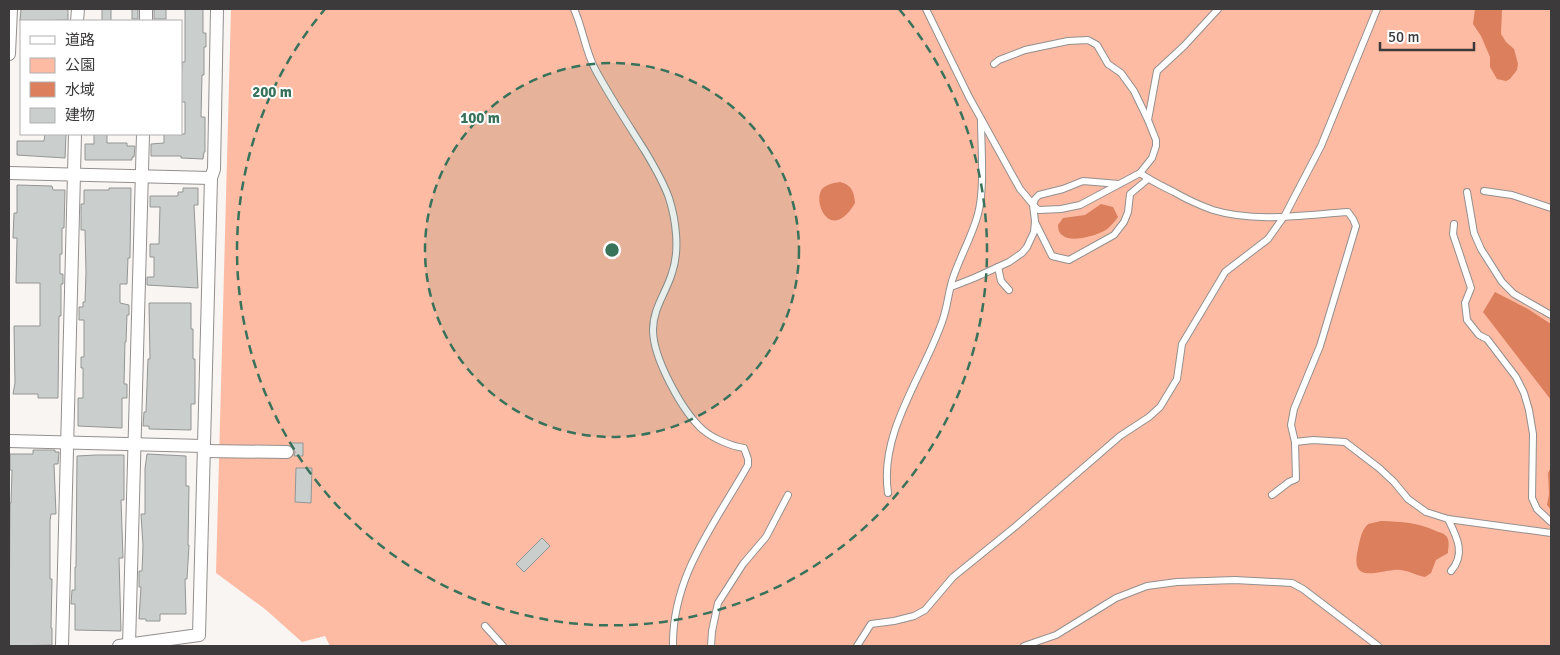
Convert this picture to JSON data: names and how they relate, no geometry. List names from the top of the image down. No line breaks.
{"legend":["道路","公園","水域","建物"],"scale_bar":"50 m","rings":["200 m","100 m"]}
